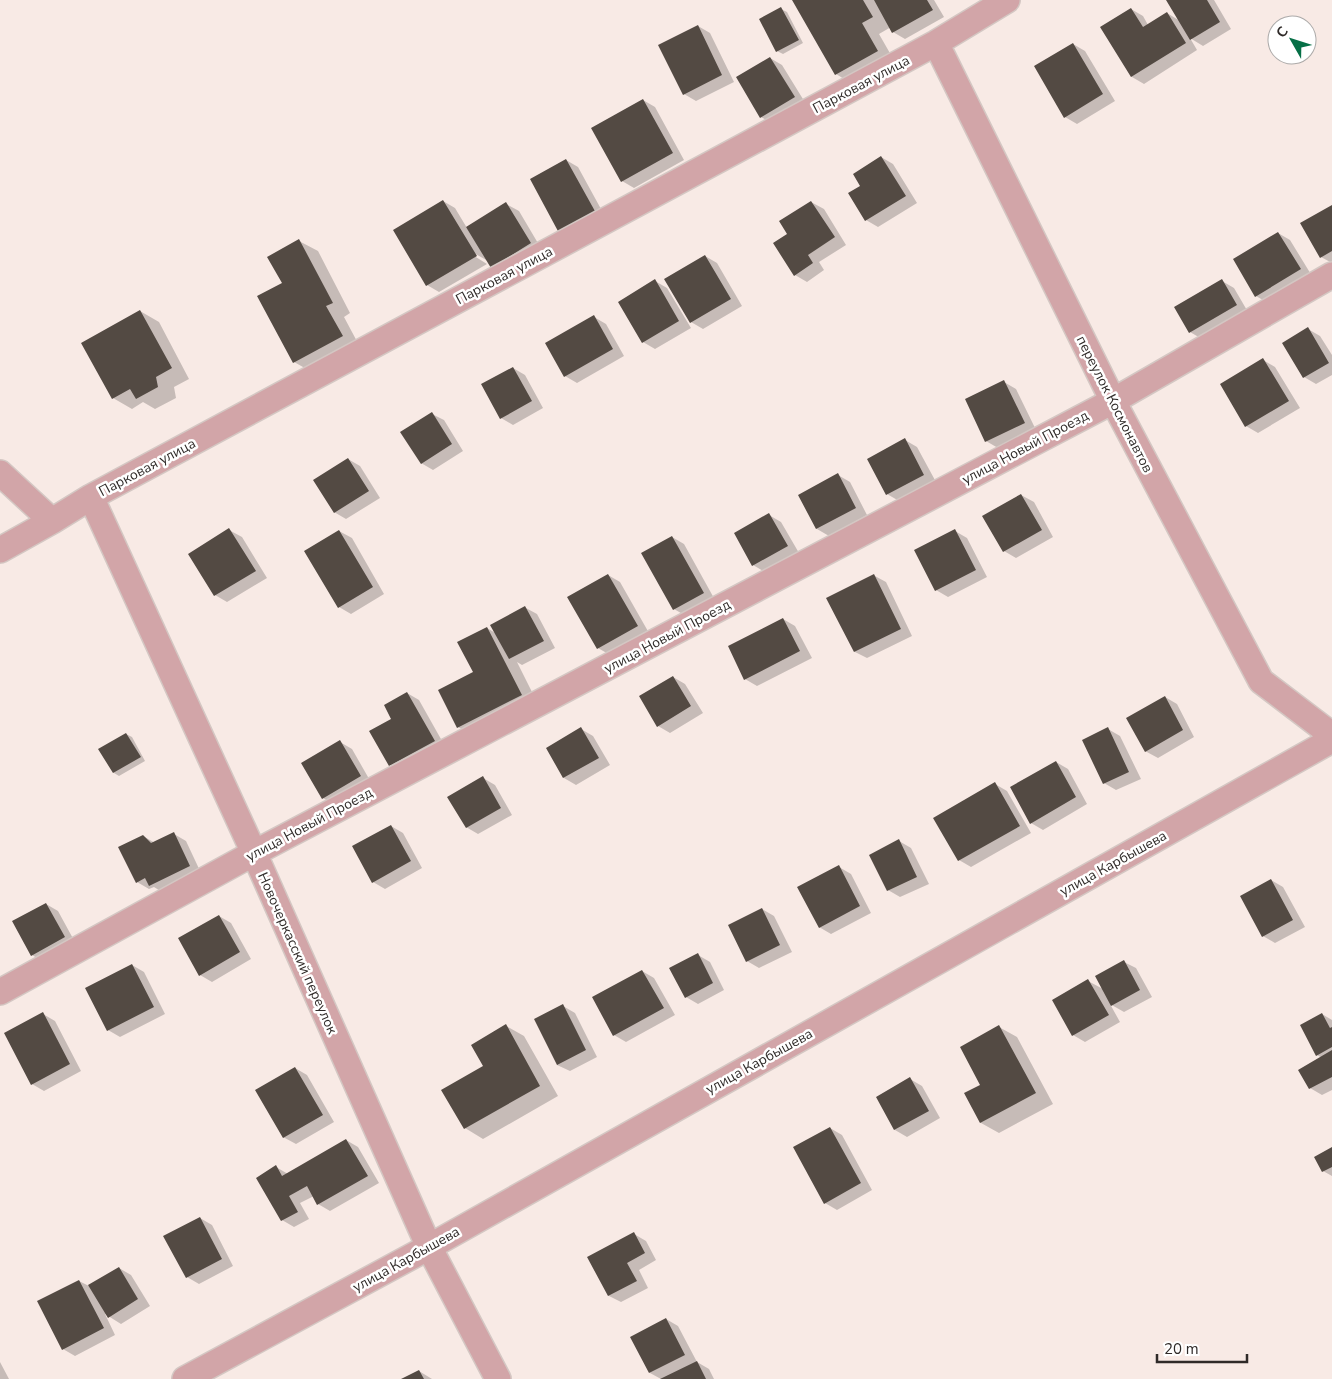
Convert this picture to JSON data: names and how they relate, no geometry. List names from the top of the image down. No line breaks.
{"streets":{"street":["Парковая улица","переулок Космонавтов","улица Новый Проезд","улица Карбышева","Новочеркасский переулок"]},"crossings":[["Парковая улица","переулок Космонавтов"],["Парковая улица","Новочеркасский переулок"],["переулок Космонавтов","улица Новый Проезд"],["улица Новый Проезд","Новочеркасский переулок"],["улица Карбышева","Новочеркасский переулок"]],"scale_bar":"20 m","north":"top left"}
